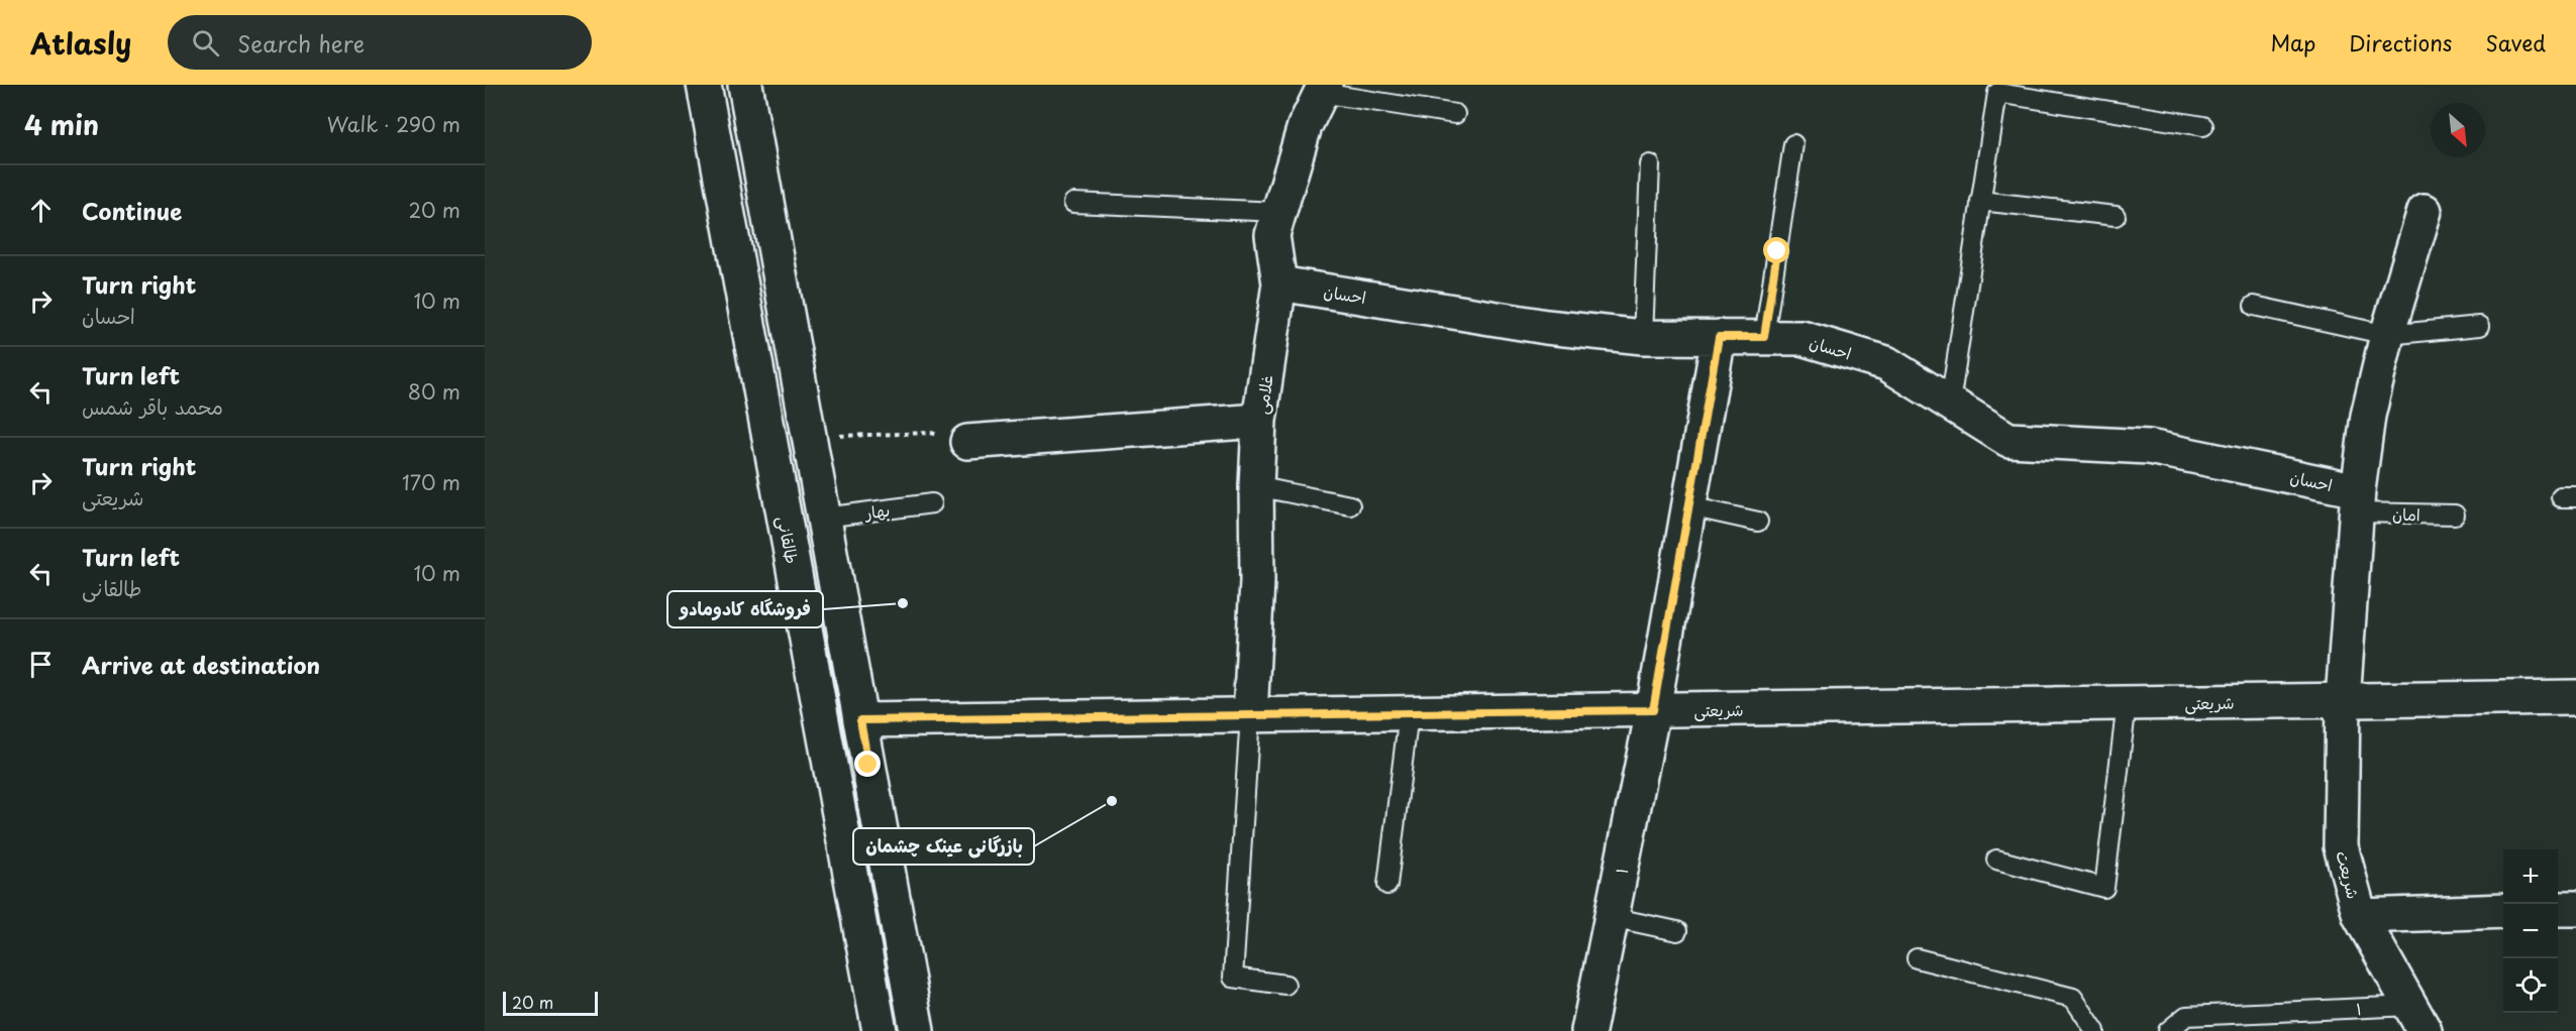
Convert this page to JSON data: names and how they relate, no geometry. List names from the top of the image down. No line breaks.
{"streets":{"street":["احسان","غلامی","طالقانی","شریعتی","۱","شریعت"],"lane":["بهار","امان"]},"crossings":[["احسان","غلامی"],["احسان","امان"],["احسان","۱"],["احسان","شریعت"],["غلامی","شریعتی"],["امان","شریعت"],["شریعتی","۱"],["شریعتی","شریعت"],["۱","شریعت"]],"places":["فروشگاه کادومادو","بازرگانی عینک چشمان"],"scale_bar":"20 m","north":"bottom right","page":{"header":"Atlasly","search":"Search here","nav":["Map","Directions","Saved"],"heading":["4 min","Walk · 290 m"],"list":[["Continue","20 m"],["Turn right","احسان","10 m"],["Turn left","محمد باقر شمس","80 m"],["Turn right","شریعتی","170 m"],["Turn left","طالقانی","10 m"],"Arrive at destination"],"map_buttons":["+","−"],"scale":"20 m"}}
